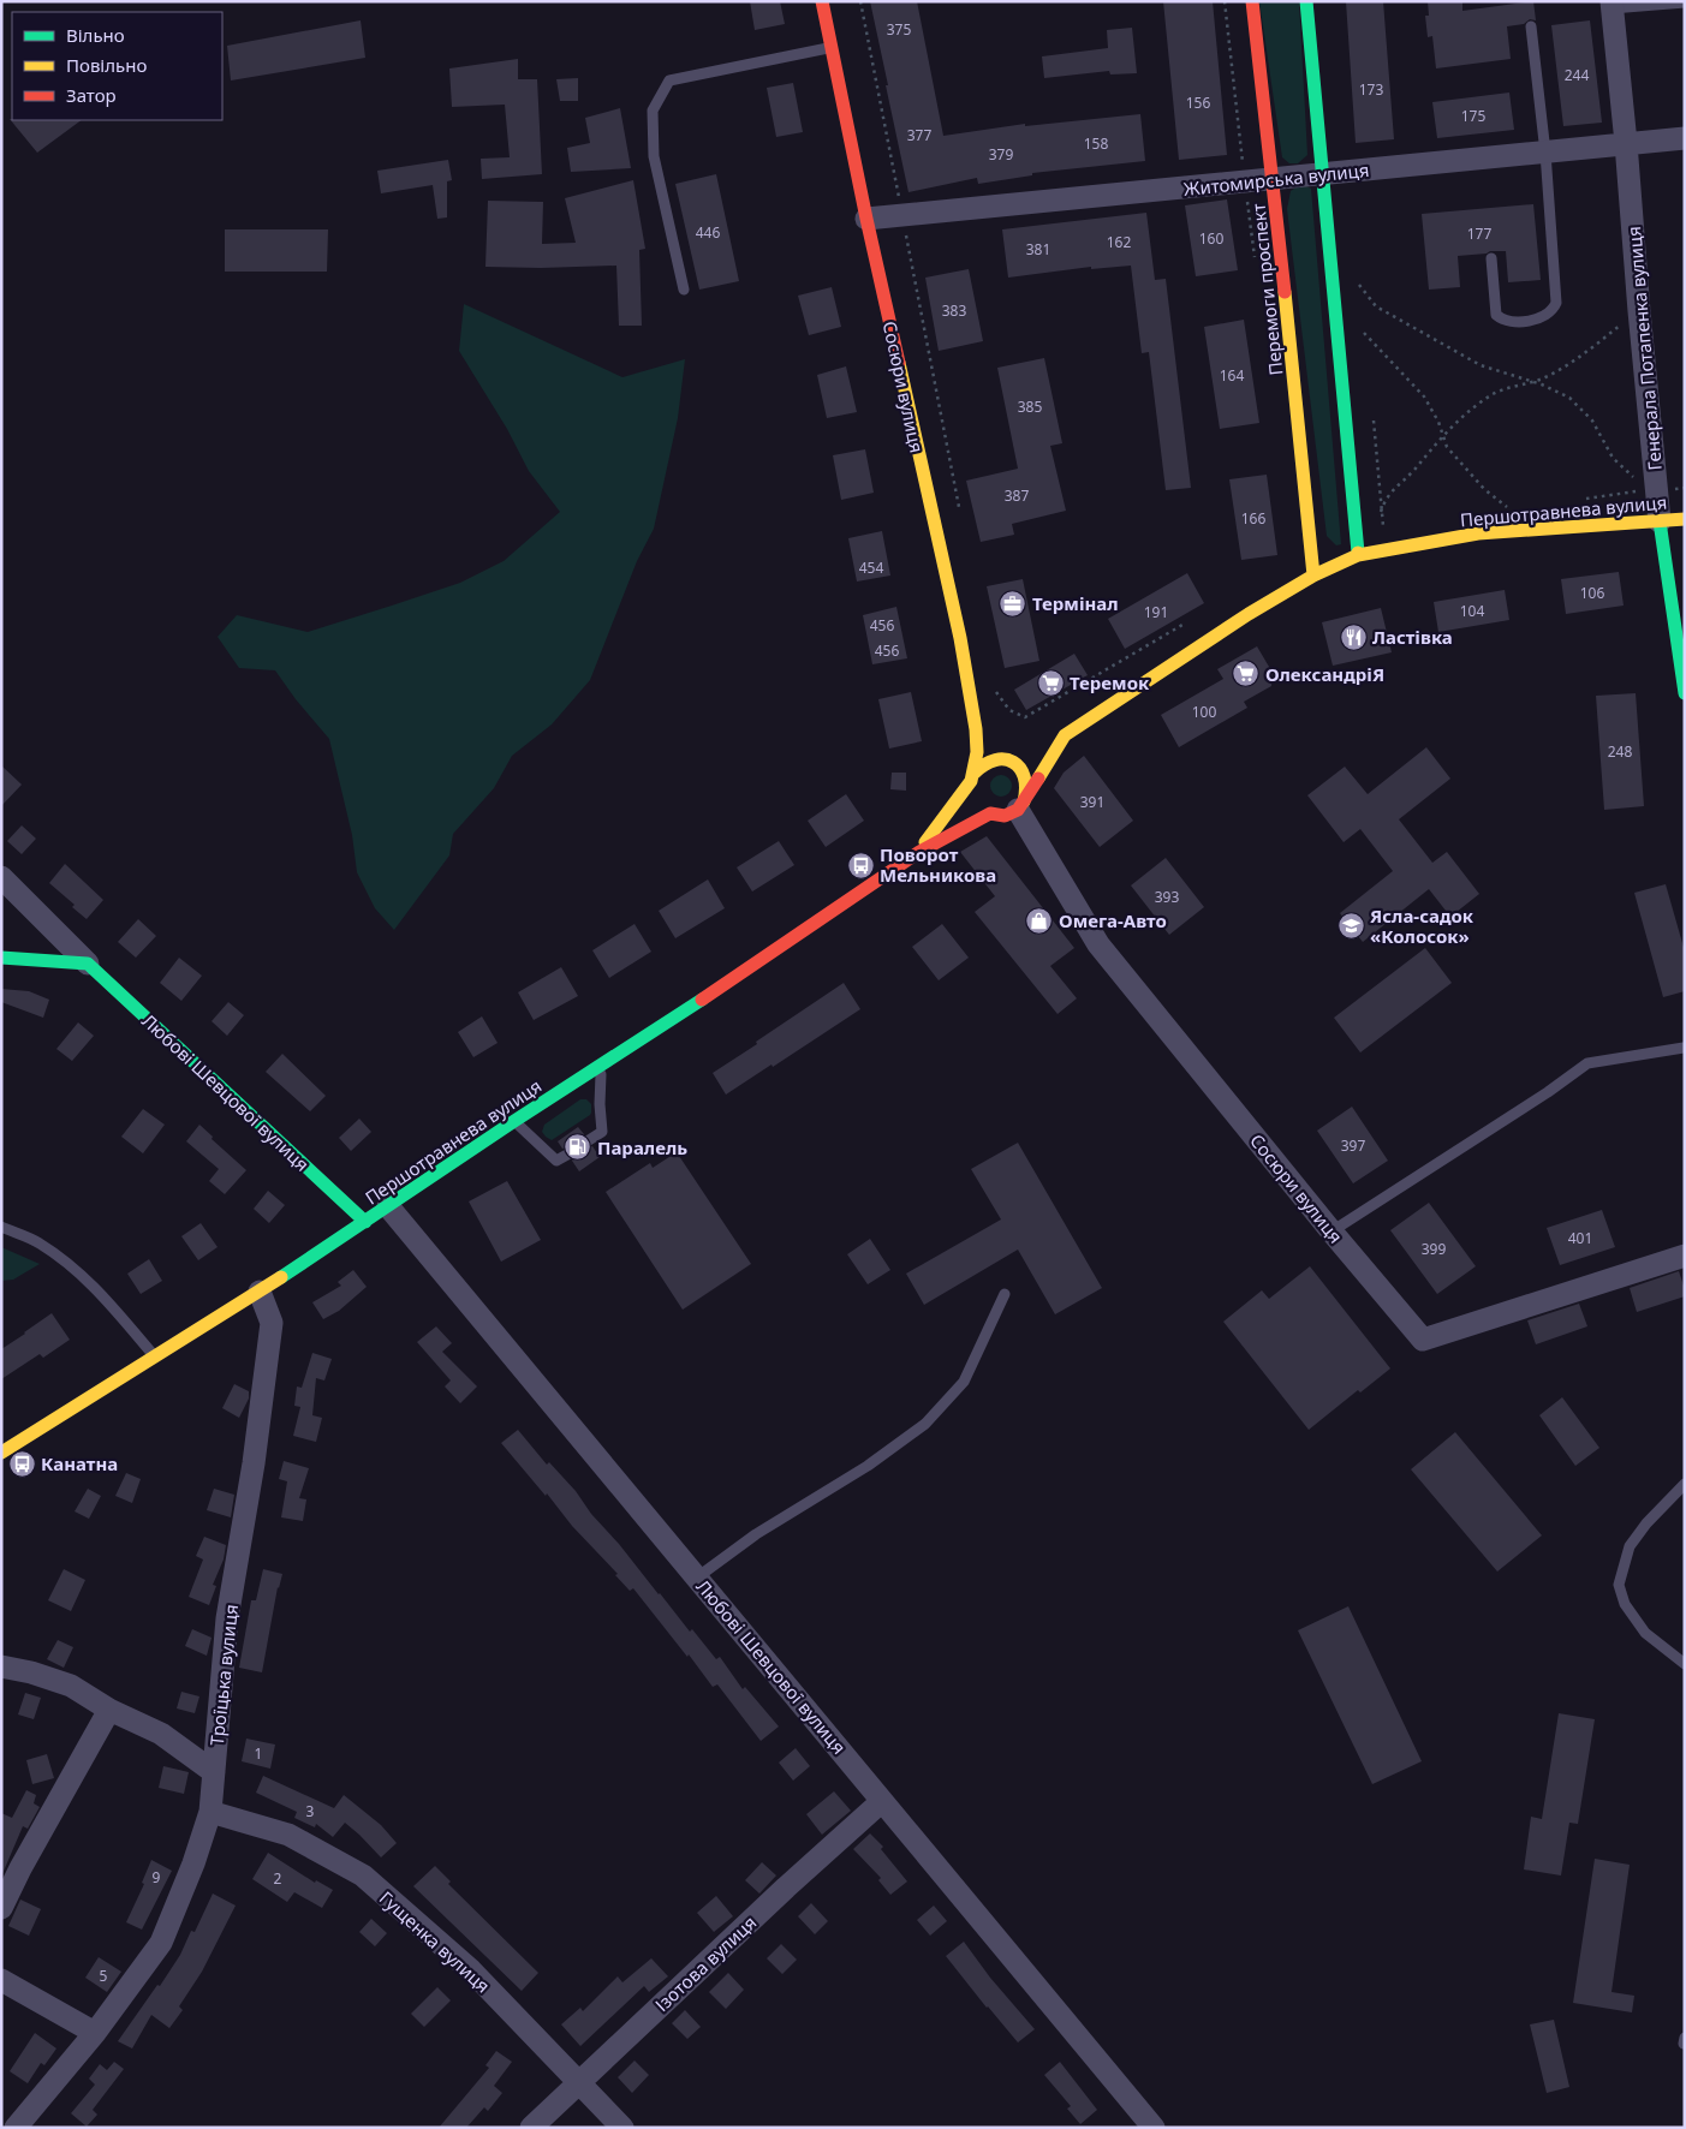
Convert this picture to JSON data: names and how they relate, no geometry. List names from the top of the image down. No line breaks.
{"streets":{"main road":["Перемоги проспект","Генерала Потапенка вулиця","Сосюри вулиця","Першотравнева вулиця","Любові Шевцової вулиця"],"street":["Житомирська вулиця","Троїцька вулиця","Гущенка вулиця","Ізотова вулиця"]},"crossings":[["Житомирська вулиця","Перемоги проспект"],["Житомирська вулиця","Генерала Потапенка вулиця"],["Житомирська вулиця","Сосюри вулиця"],["Перемоги проспект","Першотравнева вулиця"],["Генерала Потапенка вулиця","Першотравнева вулиця"],["Сосюри вулиця","Першотравнева вулиця"],["Першотравнева вулиця","Любові Шевцової вулиця"],["Першотравнева вулиця","Троїцька вулиця"],["Любові Шевцової вулиця","Ізотова вулиця"],["Троїцька вулиця","Гущенка вулиця"],["Гущенка вулиця","Ізотова вулиця"]],"places":{"office":["Термінал"],"restaurant":["Ластівка"],"supermarket":["ОлександріЯ","Теремок"],"bus stop":["Поворот Мельникова","Канатна"],"shop":["Омега-Авто"],"school or university":["Ясла-садок «Колосок»"],"fuel station":["Паралель"]},"house_numbers":["375","244","173","156","175","377","158","379","446","177","160","162","381","383","164","385","387","166","454","106","104","191","456","456","100","248","391","393","397","401","399","1","3","9","2","5"],"legend":["Вільно","Повільно","Затор"]}
